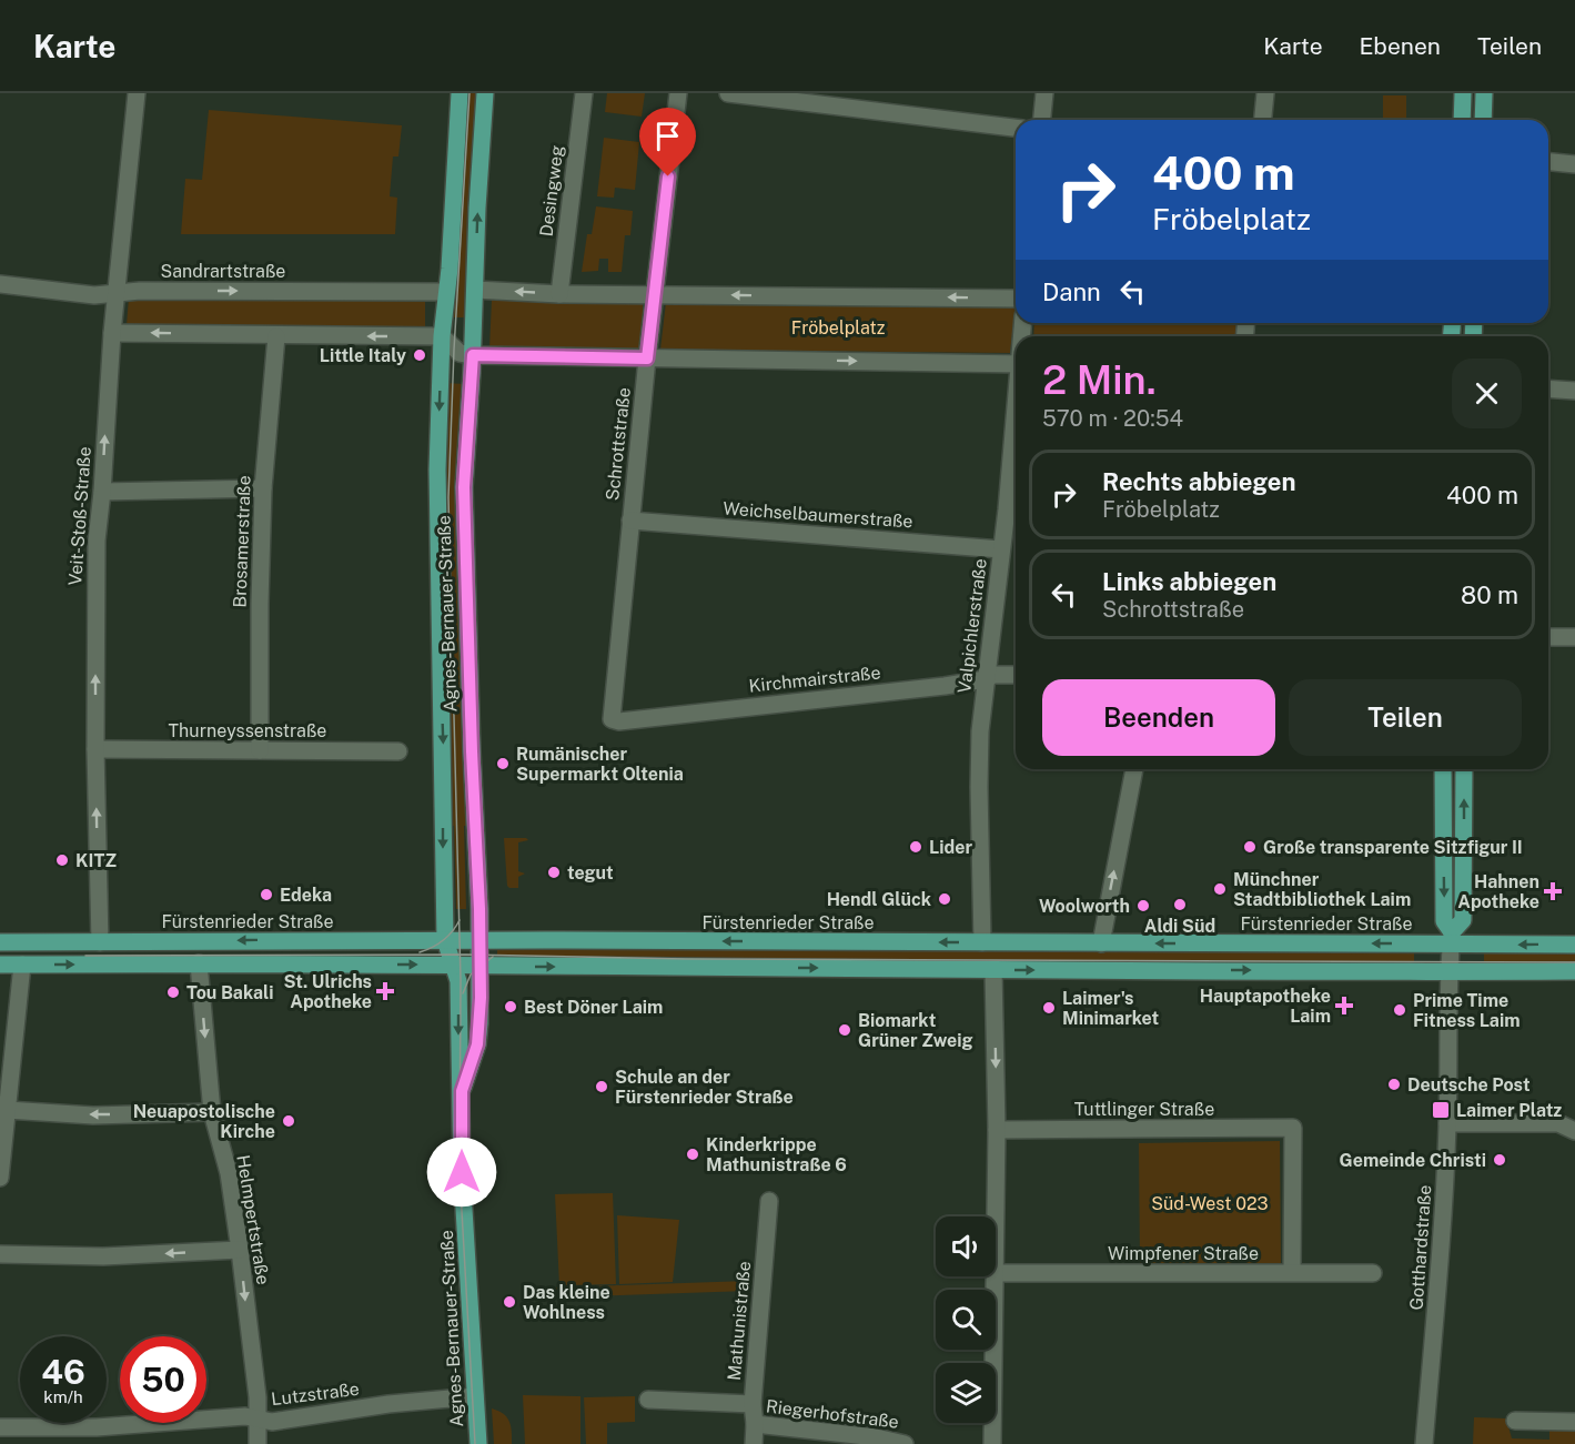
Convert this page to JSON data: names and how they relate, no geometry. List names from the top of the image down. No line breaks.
{"streets":{"main road":["Agnes-Bernauer-Straße","Fürstenrieder Straße","Gotthardstraße"],"street":["Desingweg","Sandrartstraße","Schrottstraße","Weichselbaumerstraße","Veit-Stoß-Straße","Brosamerstraße","Valpichlerstraße","Kirchmairstraße","Thurneyssenstraße","Tuttlinger Straße","Helmpertstraße","Wimpfener Straße","Mathunistraße","Lutzstraße","Riegerhofstraße"]},"crossings":[["Sandrartstraße","Veit-Stoß-Straße"],["Sandrartstraße","Agnes-Bernauer-Straße"],["Schrottstraße","Weichselbaumerstraße"],["Schrottstraße","Kirchmairstraße"],["Weichselbaumerstraße","Valpichlerstraße"],["Veit-Stoß-Straße","Thurneyssenstraße"],["Veit-Stoß-Straße","Fürstenrieder Straße"],["Brosamerstraße","Thurneyssenstraße"],["Agnes-Bernauer-Straße","Fürstenrieder Straße"],["Agnes-Bernauer-Straße","Lutzstraße"],["Valpichlerstraße","Kirchmairstraße"],["Valpichlerstraße","Fürstenrieder Straße"],["Fürstenrieder Straße","Gotthardstraße"],["Tuttlinger Straße","Wimpfener Straße"],["Helmpertstraße","Lutzstraße"],["Mathunistraße","Riegerhofstraße"]],"one_way":["Veit-Stoß-Straße","Helmpertstraße"],"parks":["Fröbelplatz","Süd-West 023"],"places":{"other":["Little Italy","Rumänischer Supermarkt Oltenia","Lider","Große transparente Sitzfigur II","KITZ","tegut","Münchner Stadtbibliothek Laim","Edeka","Hendl Glück","Aldi Süd","Woolworth","Tou Bakali","Best Döner Laim","Laimer's Minimarket","Prime Time Fitness Laim","Biomarkt Grüner Zweig","Deutsche Post","Schule an der Fürstenrieder Straße","Neuapostolische Kirche","Kinderkrippe Mathunistraße 6","Gemeinde Christi","Das kleine Wohlness"],"health":["Hahnen Apotheke","St. Ulrichs Apotheke","Hauptapotheke Laim"],"transit":["Laimer Platz"]},"page":{"header":"Karte","nav":["Karte","Ebenen","Teilen"],"turn":["400 m","Fröbelplatz"],"then":"Dann","heading":["2 Min.","570 m · 20:54"],"list":[{"name":"Rechts abbiegen","note":"Fröbelplatz","value":"400 m"},{"name":"Links abbiegen","note":"Schrottstraße","value":"80 m"}],"buttons":["Beenden","Teilen"],"speed":"46 km/h","limit":"50"}}
